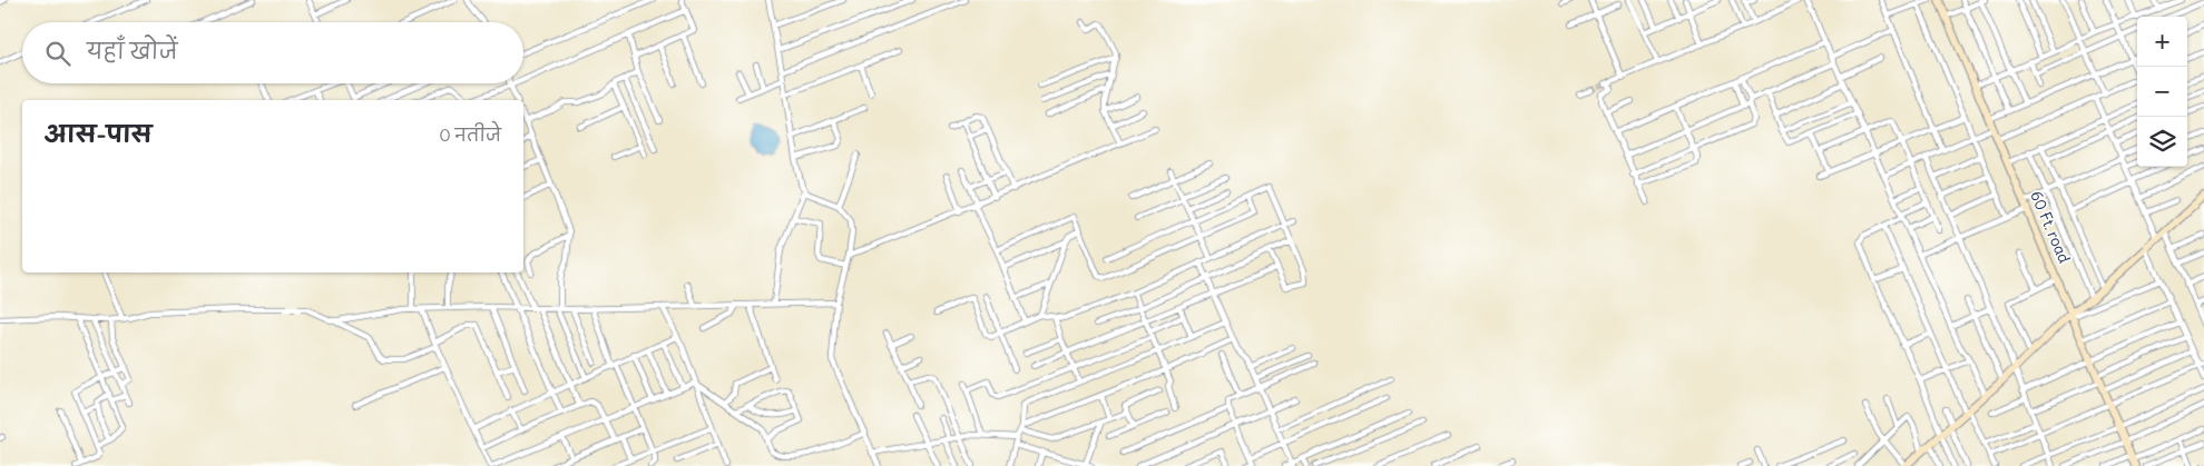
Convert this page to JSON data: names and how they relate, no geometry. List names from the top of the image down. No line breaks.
{"streets":{"street":["60 Ft. road"]},"page":{"map_buttons":["+","−"],"search":"यहाँ खोजें","heading":["आस-पास","0 नतीजे"]}}
